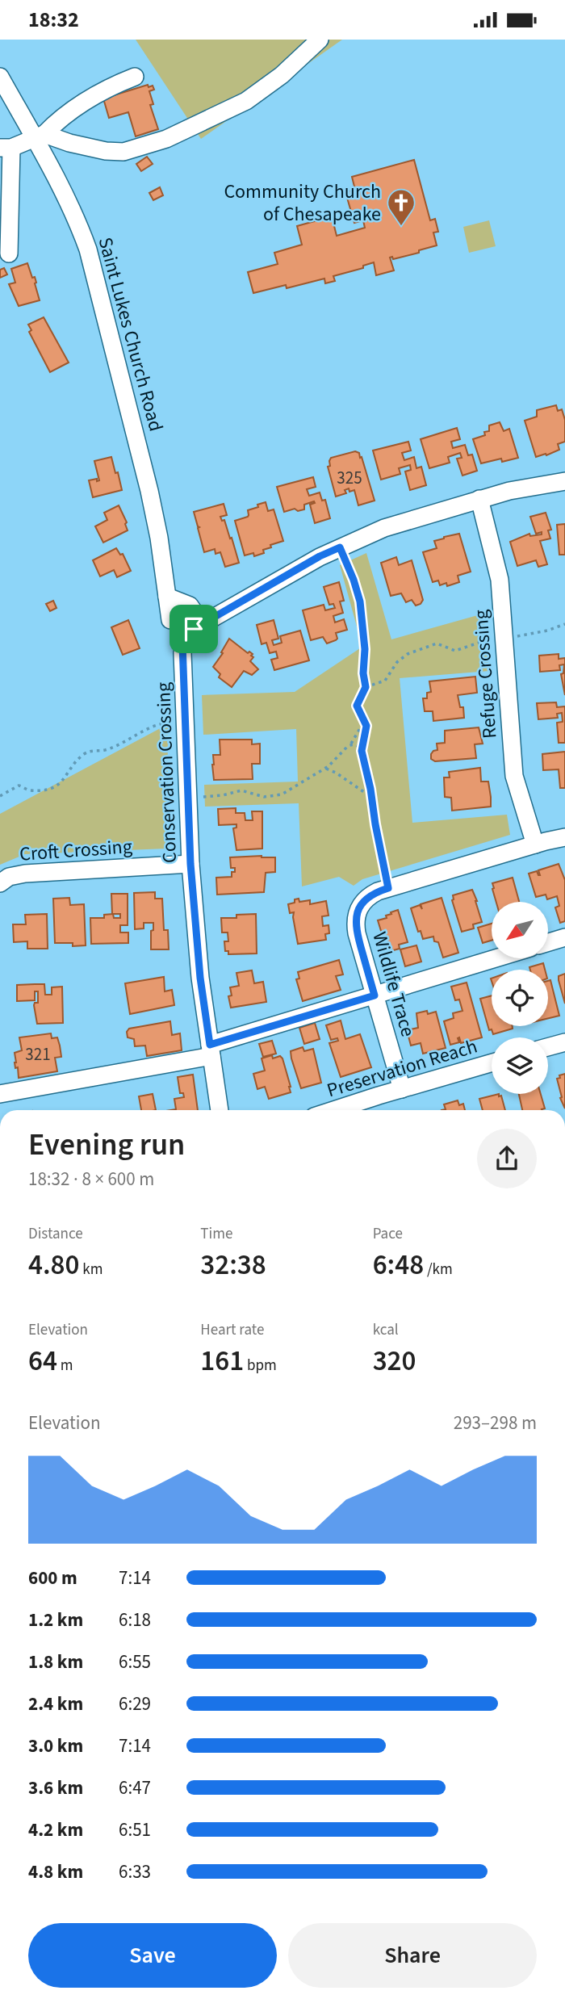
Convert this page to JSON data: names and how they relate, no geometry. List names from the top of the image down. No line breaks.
{"streets":{"street":["Saint Lukes Church Road","Refuge Crossing","Conservation Crossing","Croft Crossing","Wildlife Trace","Preservation Reach"]},"crossings":[["Refuge Crossing","Conservation Crossing"],["Refuge Crossing","Wildlife Trace"],["Conservation Crossing","Croft Crossing"],["Wildlife Trace","Preservation Reach"]],"places":{"church":["Community Church of Chesapeake"]},"house_numbers":["325","321"],"north":"bottom left","page":{"status":"18:32","heading":["Evening run","18:32 · 8 × 600 m"],"stats":[["Distance","4.80 km"],["Time","32:38"],["Pace","6:48 /km"],["Elevation","64 m"],["Heart rate","161 bpm"],["kcal","320"]],"chart":["Elevation","293–298 m"],"list":[{"name":"600 m","note":"7:14"},{"name":"1.2 km","note":"6:18"},{"name":"1.8 km","note":"6:55"},{"name":"2.4 km","note":"6:29"},{"name":"3.0 km","note":"7:14"},{"name":"3.6 km","note":"6:47"},{"name":"4.2 km","note":"6:51"},{"name":"4.8 km","note":"6:33"}],"buttons":["Save","Share"]}}
